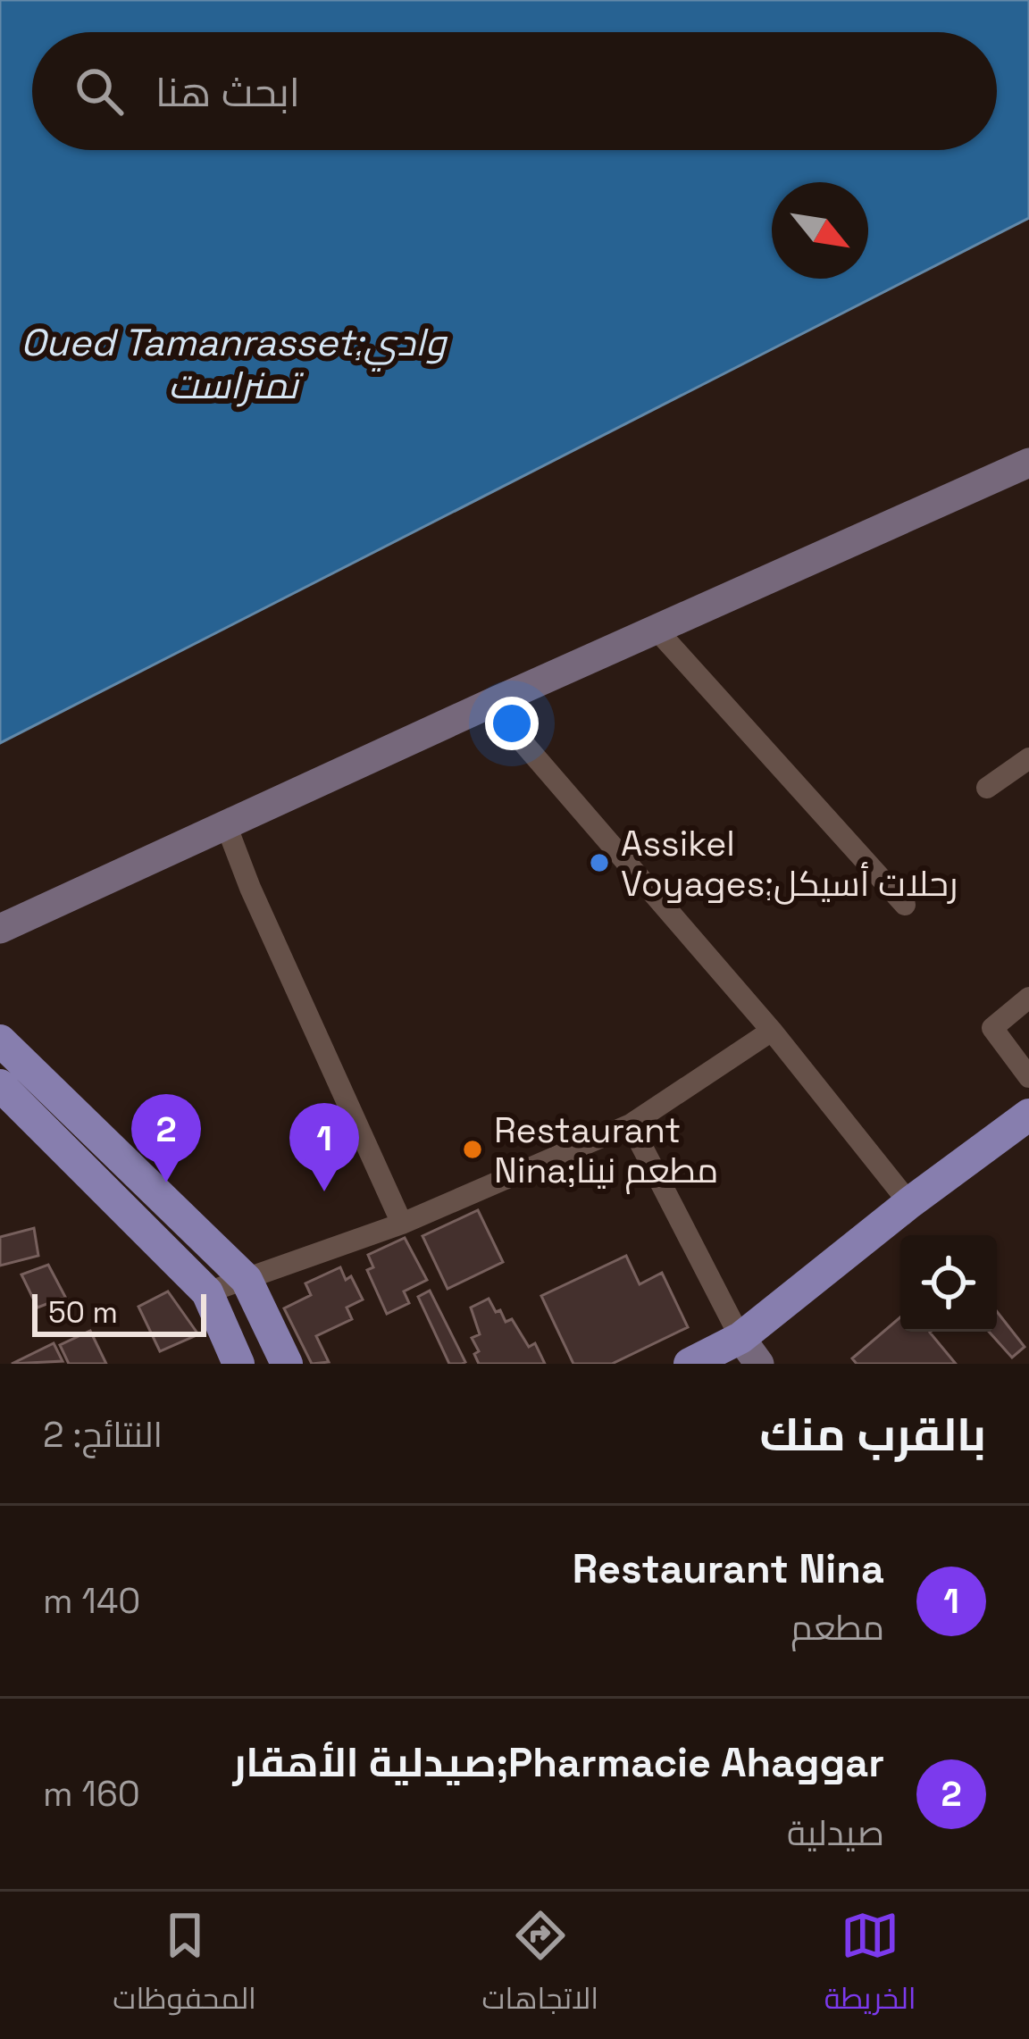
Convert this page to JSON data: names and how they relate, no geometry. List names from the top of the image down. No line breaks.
{"water":["Oued Tamanrasset;وادي تمنراست"],"places":["Assikel Voyages;رحلات أسيكل","Restaurant Nina;مطعم نينا"],"scale_bar":"50 m","north":"bottom right","page":{"search":"ابحث هنا","pins":["2","1"],"scale":"50 m","heading":["بالقرب منك","النتائج: 2"],"list":[{"mark":"1","name":"Restaurant Nina","note":"مطعم","value":"140 m"},{"mark":"2","name":"Pharmacie Ahaggar;صيدلية الأهقار","note":"صيدلية","value":"160 m"}],"nav":["الخريطة","الاتجاهات","المحفوظات"]}}
